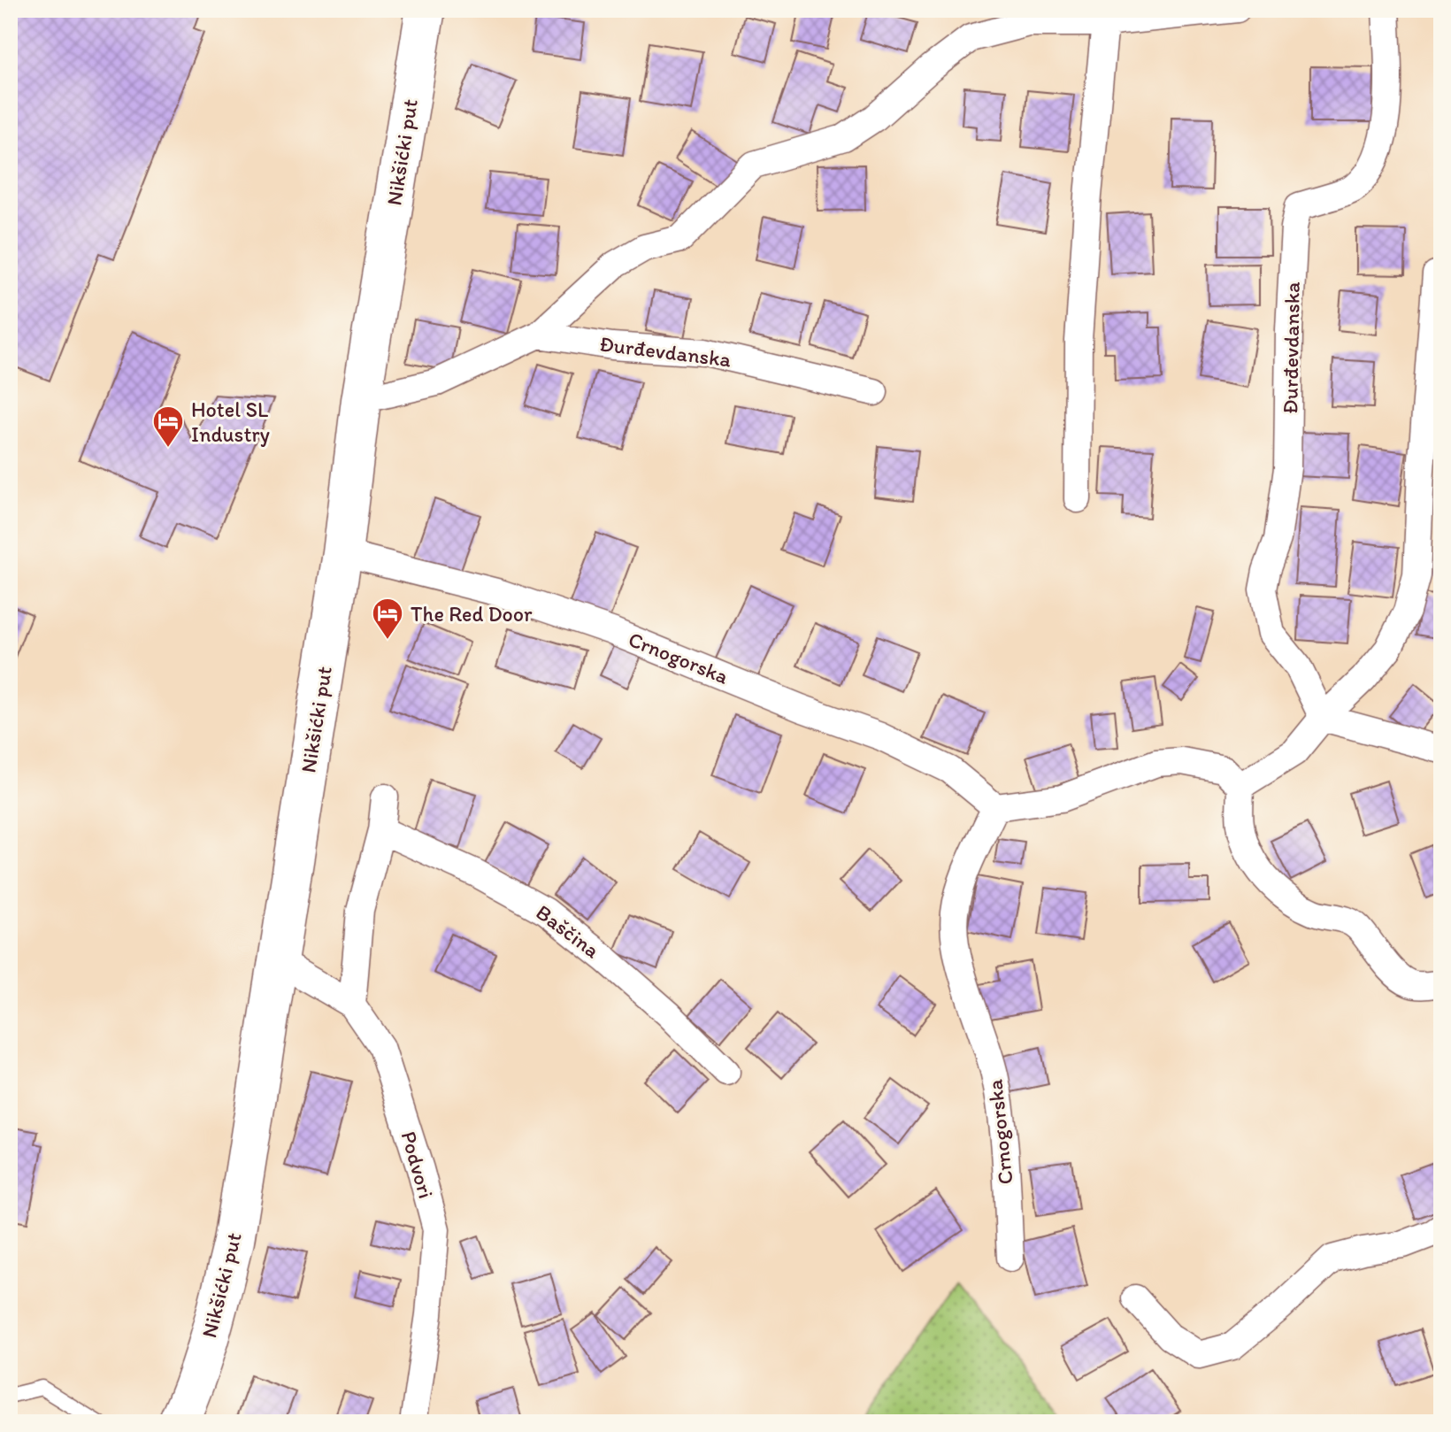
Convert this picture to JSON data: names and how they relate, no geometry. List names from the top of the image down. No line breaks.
{"streets":{"main road":["Nikšićki put"],"street":["Đurđevdanska","Crnogorska","Baščina","Podvori"]},"crossings":[["Nikšićki put","Crnogorska"],["Nikšićki put","Podvori"]],"places":{"hotel":["Hotel SL Industry","The Red Door"]}}
